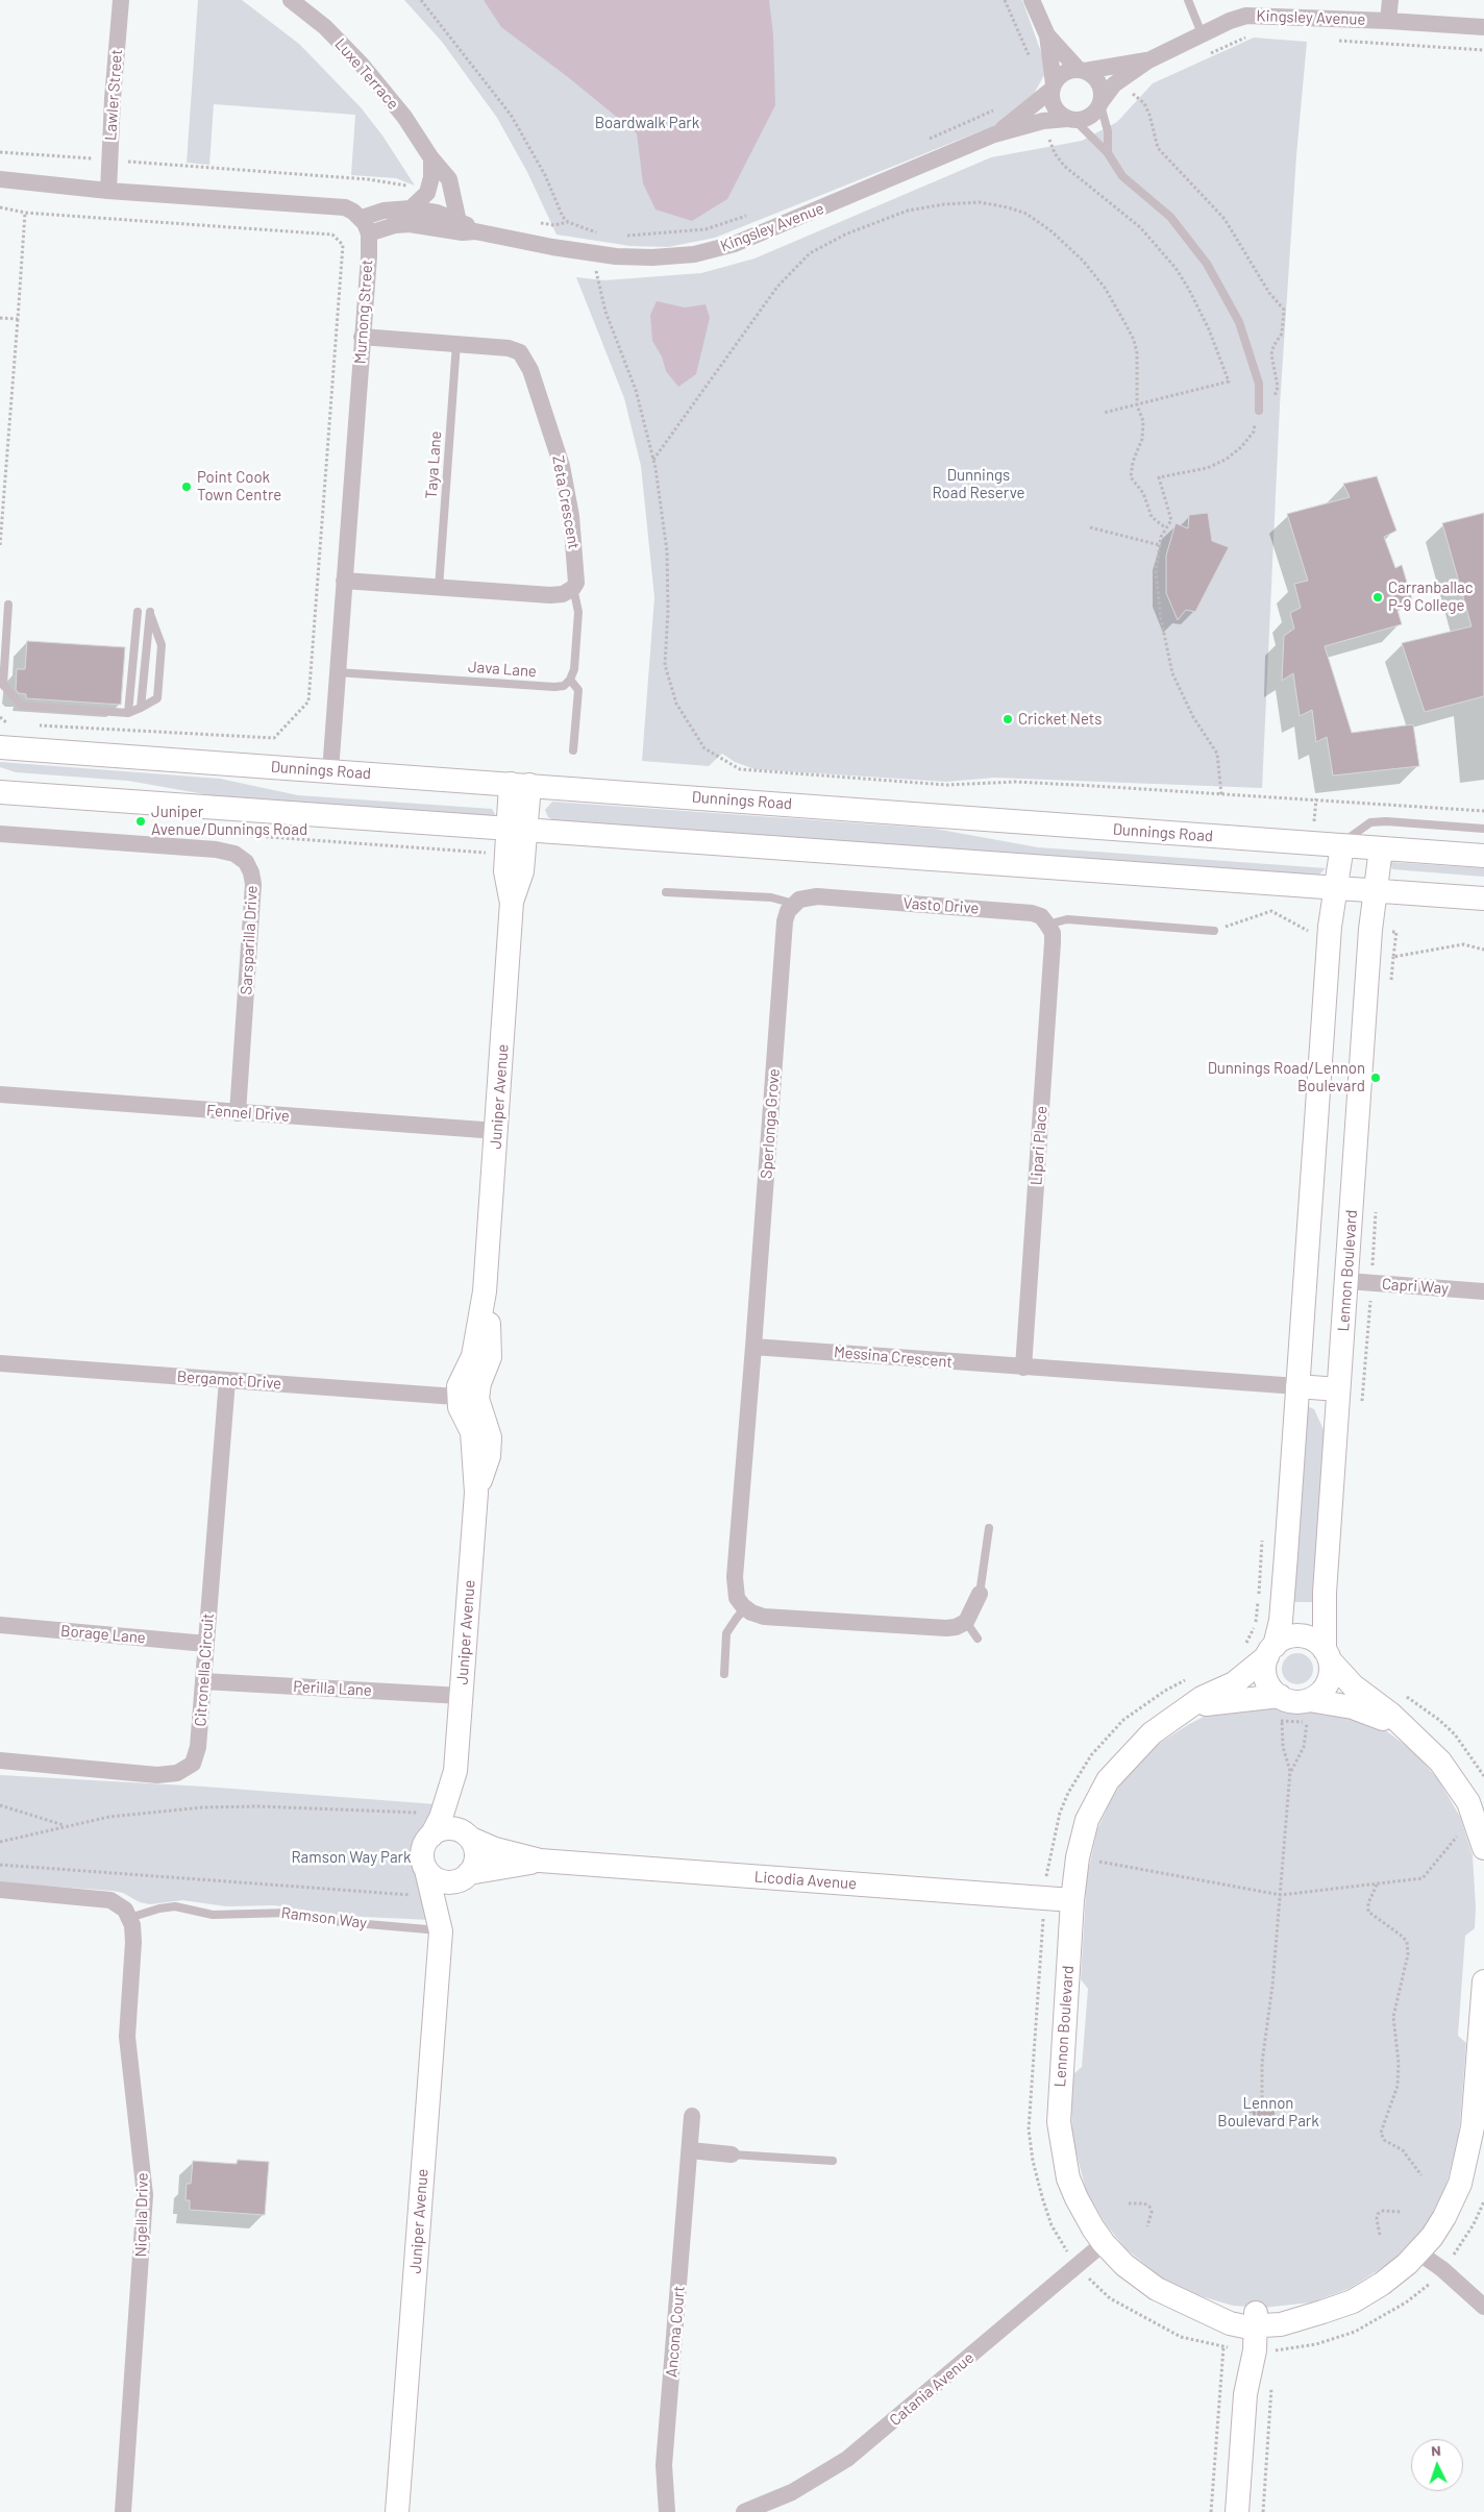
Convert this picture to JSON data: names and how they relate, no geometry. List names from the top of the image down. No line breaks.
{"streets":{"street":["Kingsley Avenue","Luxe Terrace","Lawler Street","Murnong Street","Zeta Crescent","Dunnings Road","Vasto Drive","Sarsparilla Drive","Juniper Avenue","Fennel Drive","Sperlonga Grove","Lipari Place","Lennon Boulevard","Capri Way","Messina Crescent","Bergamot Drive","Borage Lane","Citronella Circuit","Perilla Lane","Licodia Avenue","Nigella Drive","Ancona Court","Catania Avenue"],"lane":["Taya Lane","Java Lane","Ramson Way"]},"crossings":[["Kingsley Avenue","Luxe Terrace"],["Kingsley Avenue","Murnong Street"],["Murnong Street","Zeta Crescent"],["Murnong Street","Java Lane"],["Murnong Street","Dunnings Road"],["Taya Lane","Zeta Crescent"],["Dunnings Road","Lennon Boulevard"],["Vasto Drive","Sperlonga Grove"],["Vasto Drive","Lipari Place"],["Sarsparilla Drive","Fennel Drive"],["Juniper Avenue","Fennel Drive"],["Juniper Avenue","Bergamot Drive"],["Juniper Avenue","Perilla Lane"],["Juniper Avenue","Licodia Avenue"],["Juniper Avenue","Ramson Way"],["Sperlonga Grove","Messina Crescent"],["Lipari Place","Messina Crescent"],["Lennon Boulevard","Capri Way"],["Lennon Boulevard","Licodia Avenue"],["Lennon Boulevard","Catania Avenue"],["Bergamot Drive","Citronella Circuit"],["Borage Lane","Citronella Circuit"],["Citronella Circuit","Perilla Lane"],["Ramson Way","Nigella Drive"]],"parks":["Boardwalk Park","Dunnings Road Reserve","Ramson Way Park","Lennon Boulevard Park"],"places":["Point Cook Town Centre","Carranballac P-9 College","Cricket Nets","Juniper Avenue/Dunnings Road","Dunnings Road/Lennon Boulevard"],"north":"top"}
